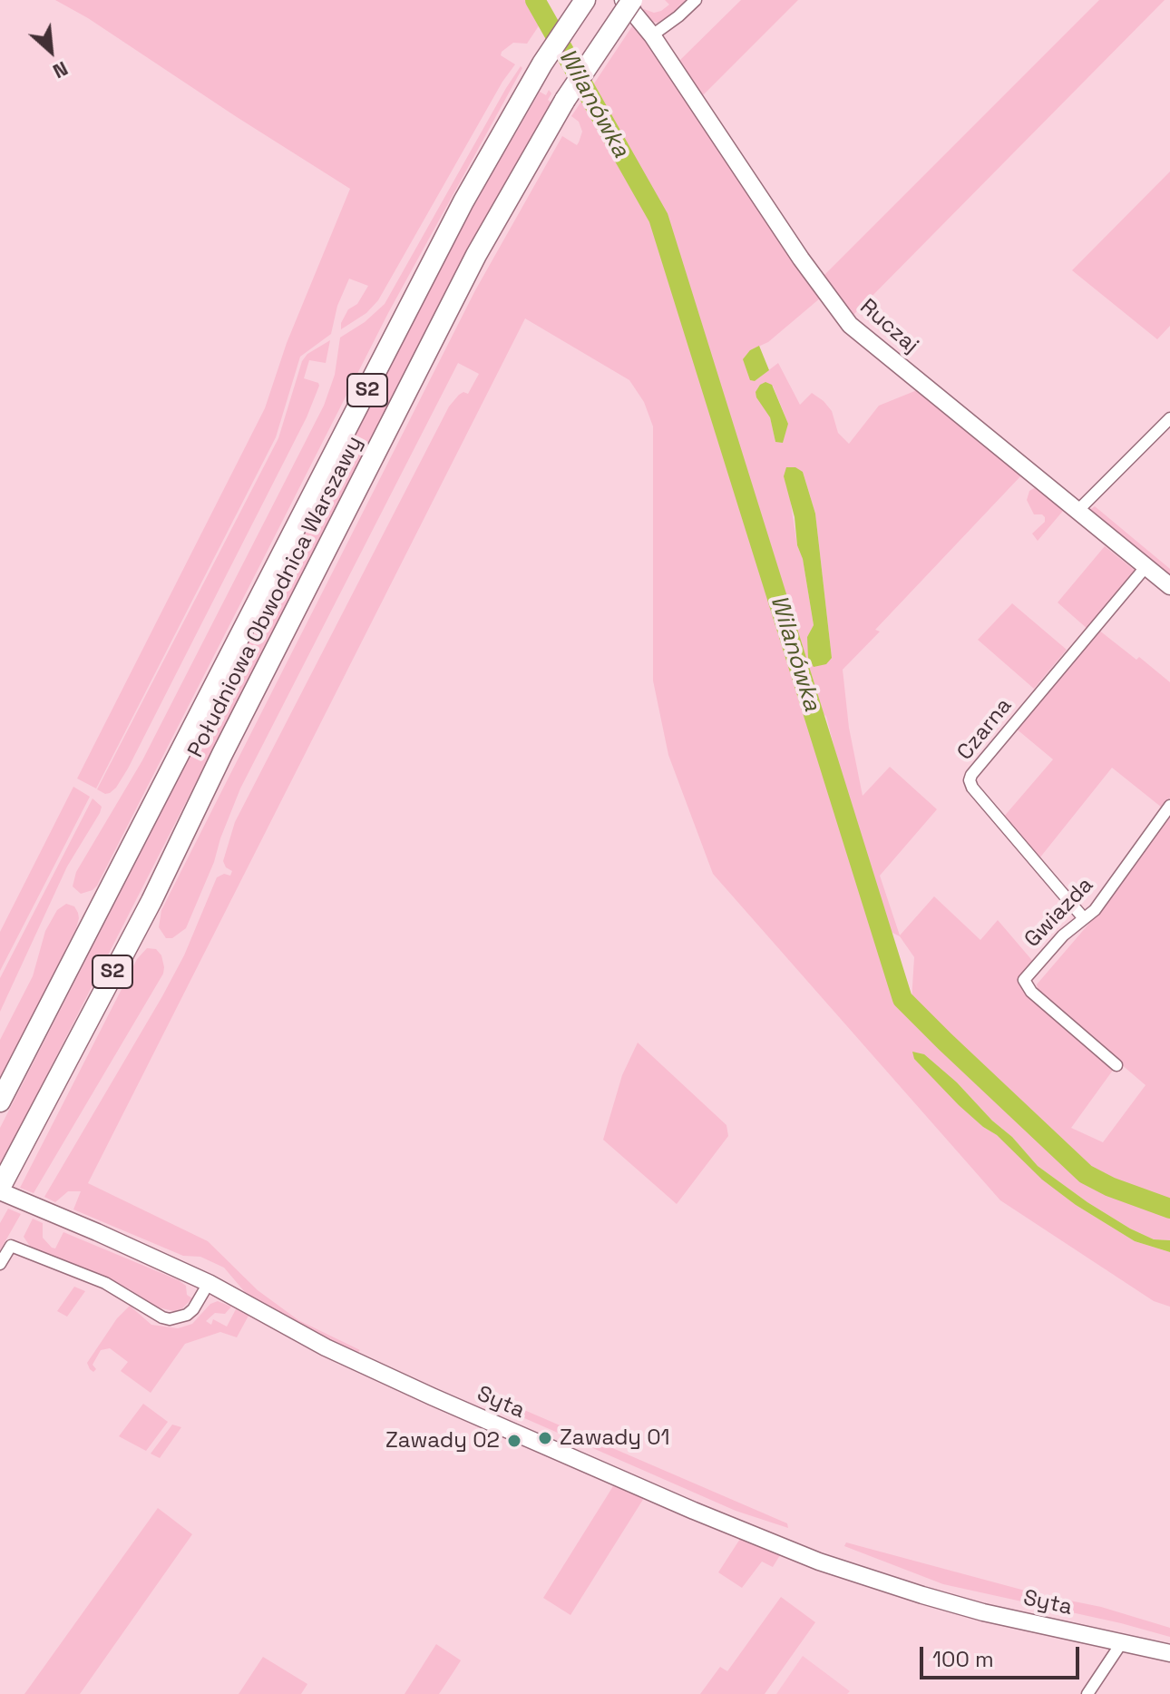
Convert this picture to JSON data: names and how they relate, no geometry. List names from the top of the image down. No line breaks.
{"streets":{"highway":["S2","Południowa Obwodnica Warszawy"],"street":["Ruczaj","Czarna","Gwiazda","Syta"]},"crossings":[["Ruczaj","Czarna"],["Południowa Obwodnica Warszawy","Syta"],["Czarna","Gwiazda"]],"water":["Wilanówka"],"places":["Zawady 01","Zawady 02"],"scale_bar":"100 m","north":"bottom right"}
